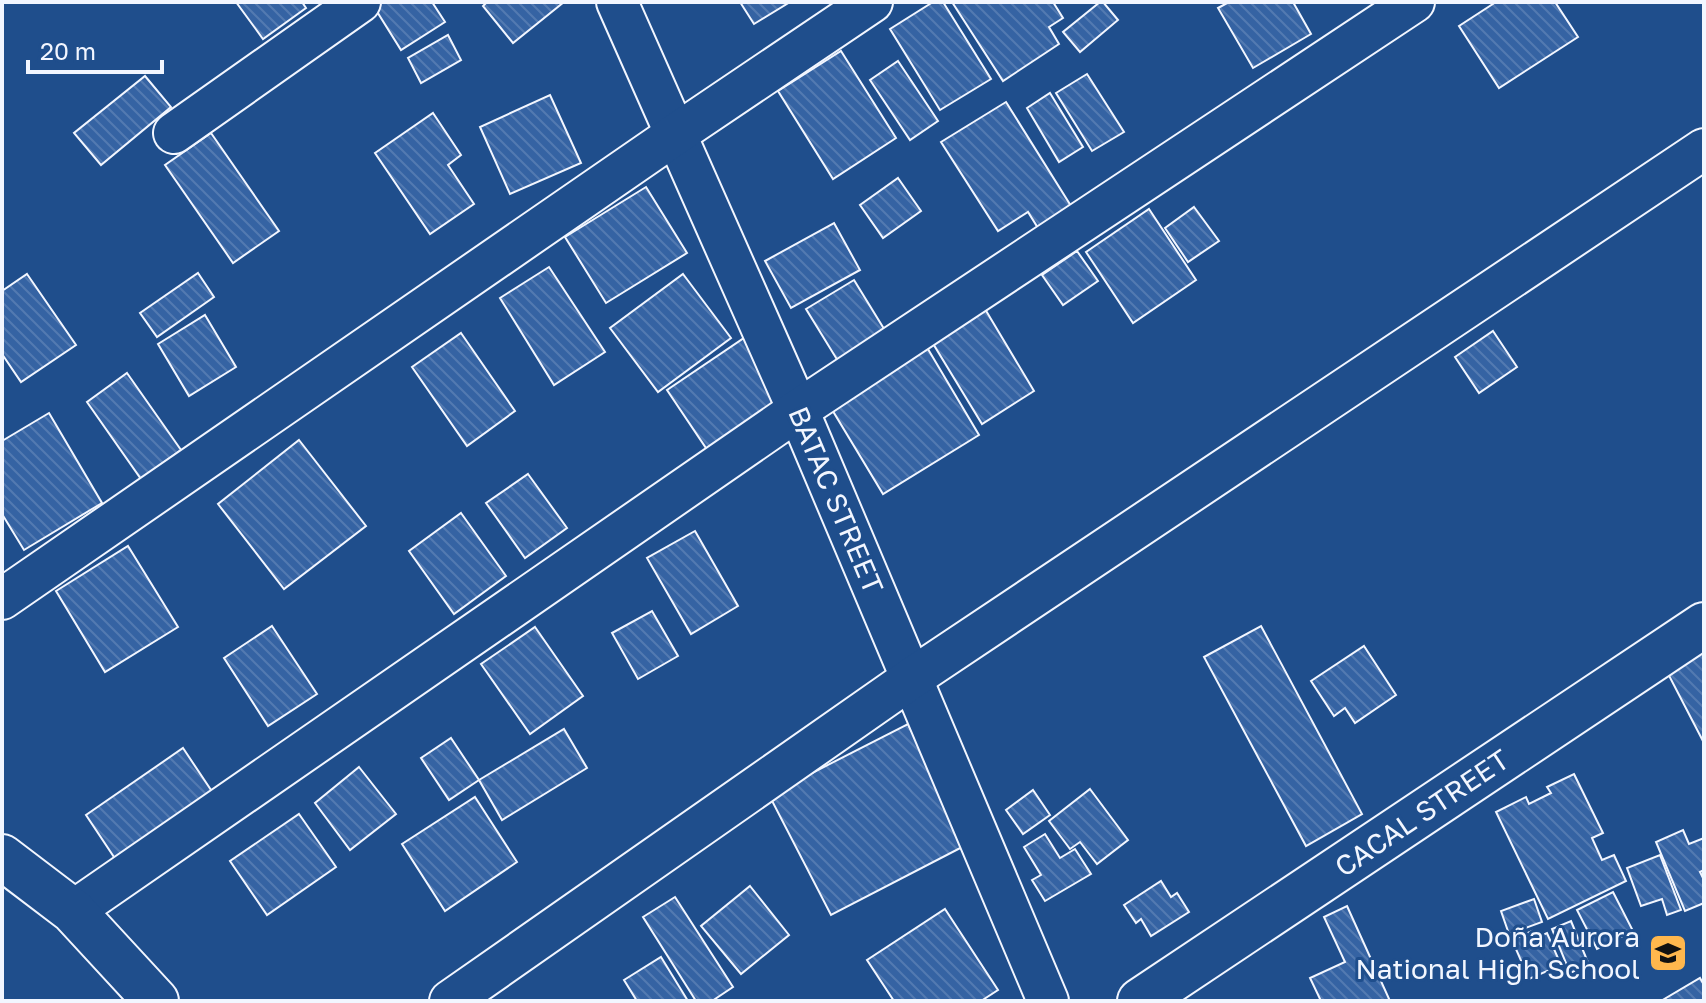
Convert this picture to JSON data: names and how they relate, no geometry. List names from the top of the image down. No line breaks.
{"streets":{"street":["BATAC STREET","CACAL STREET"]},"places":{"school or university":["Doña Aurora National High School"]},"scale_bar":"20 m"}
